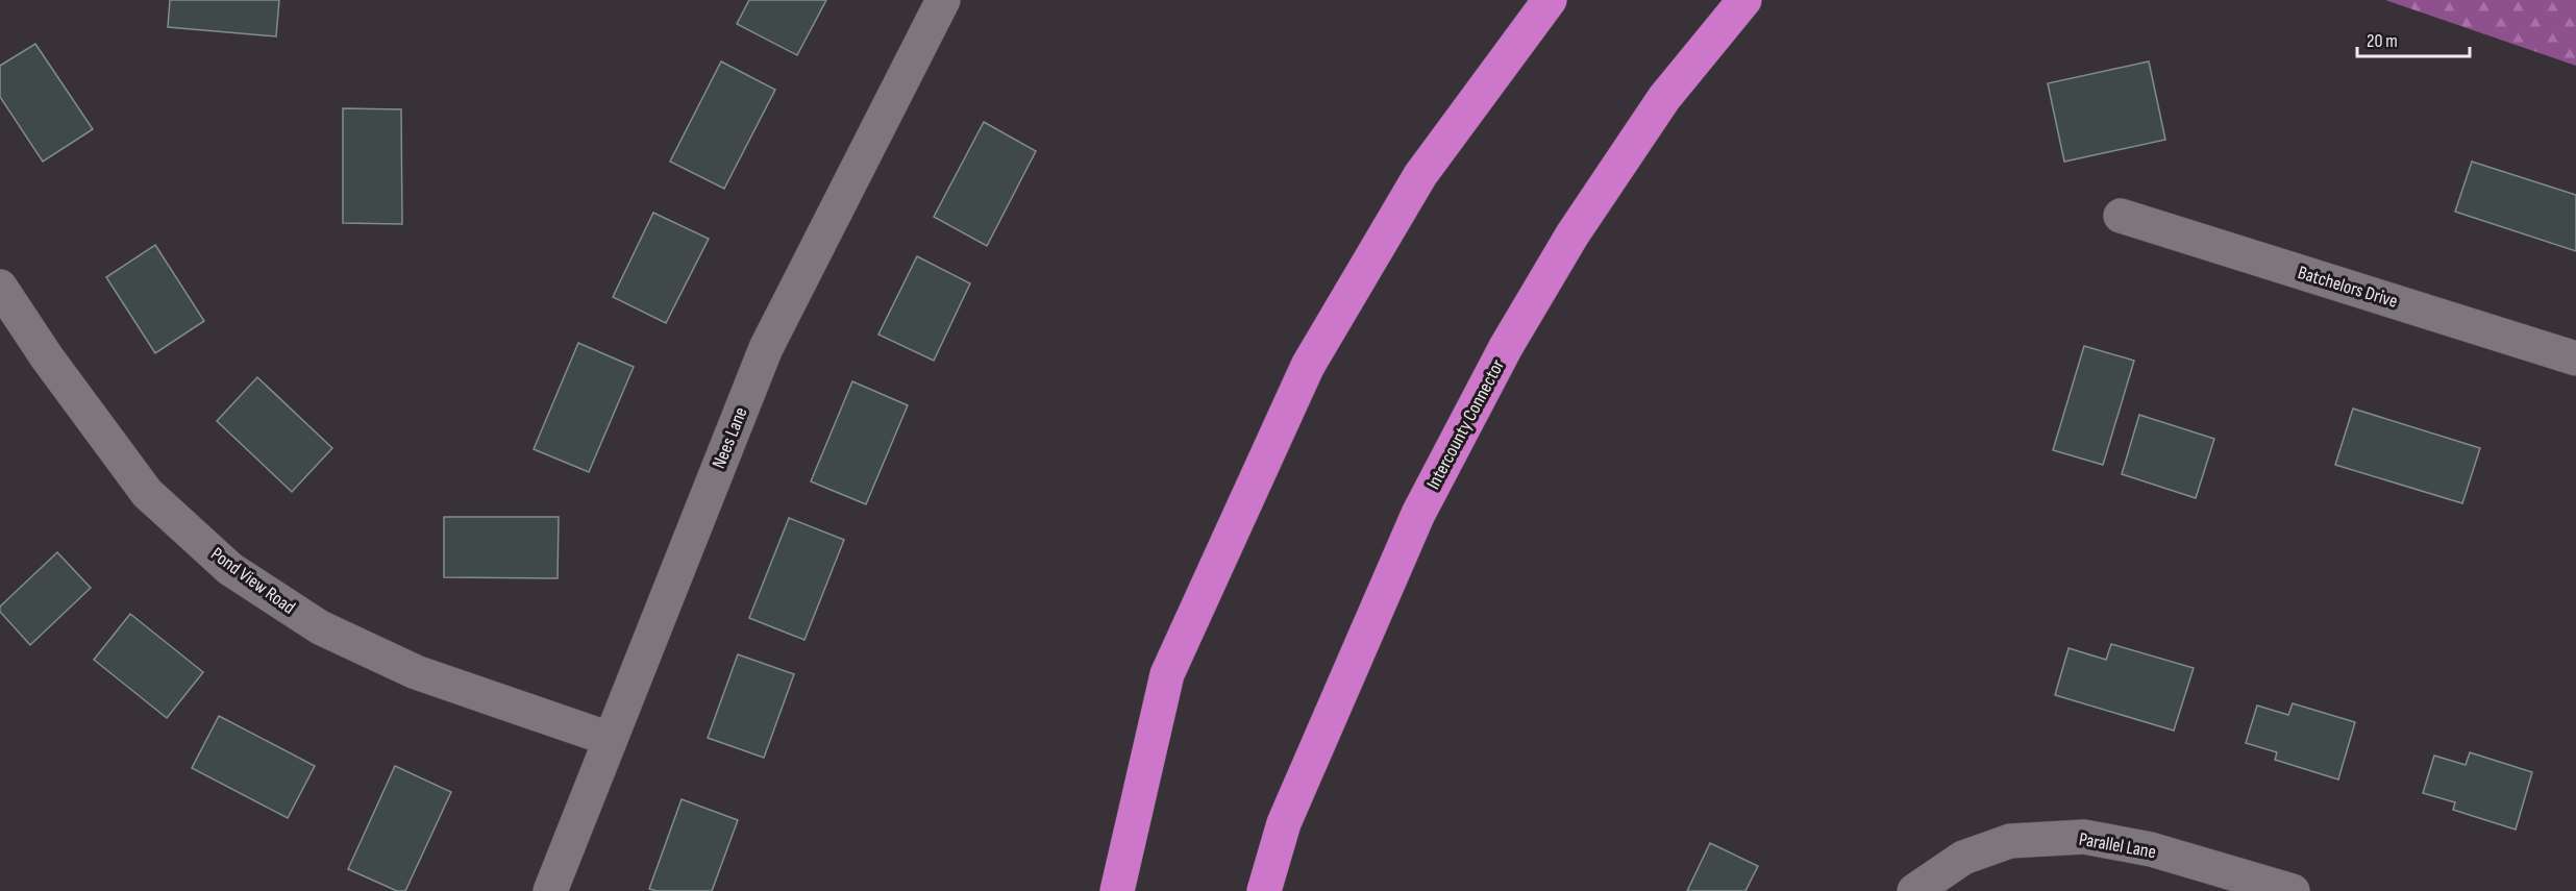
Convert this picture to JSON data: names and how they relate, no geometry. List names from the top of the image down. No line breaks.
{"streets":{"highway":["Intercounty Connector"],"street":["Batchelors Drive","Nees Lane","Pond View Road","Parallel Lane"]},"crossings":[["Nees Lane","Pond View Road"]],"scale_bar":"20 m"}
